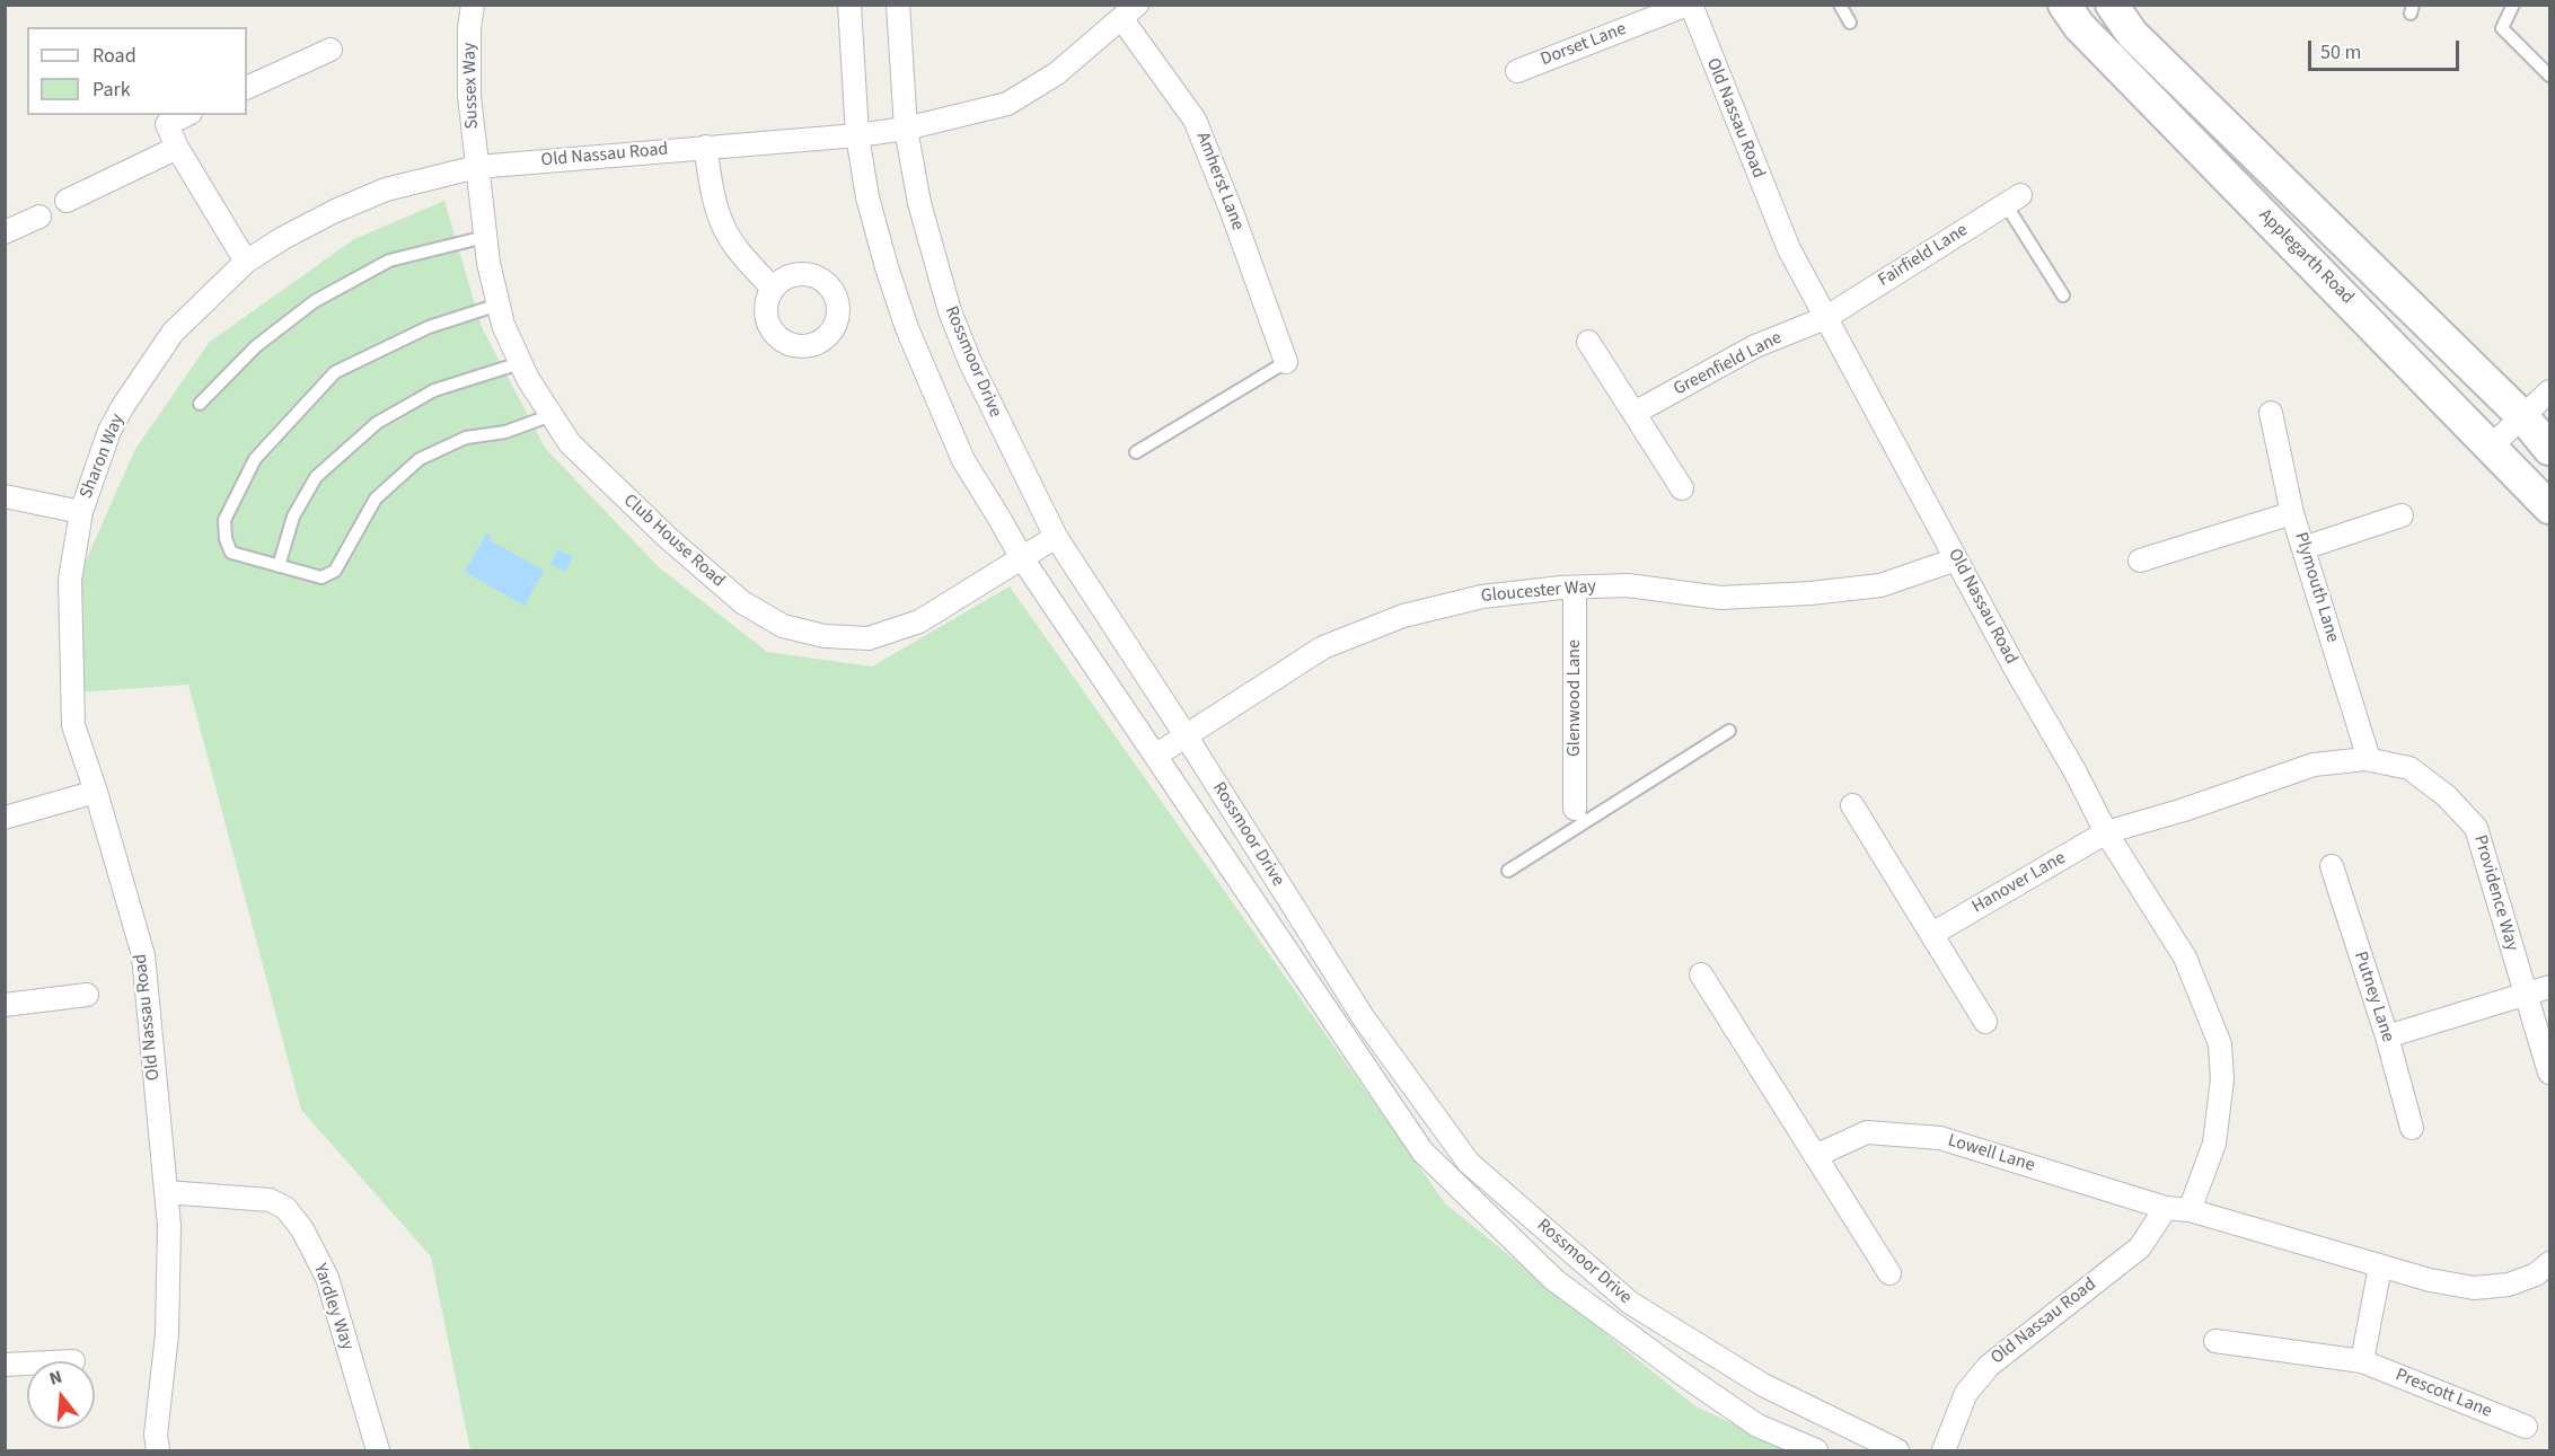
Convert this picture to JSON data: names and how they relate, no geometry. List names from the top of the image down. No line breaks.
{"streets":{"main road":["Applegarth Road"],"street":["Dorset Lane","Sussex Way","Old Nassau Road","Amherst Lane","Fairfield Lane","Rossmoor Drive","Greenfield Lane","Sharon Way","Club House Road","Plymouth Lane","Gloucester Way","Glenwood Lane","Hanover Lane","Providence Way","Putney Lane","Lowell Lane","Yardley Way","Prescott Lane"]},"crossings":[["Dorset Lane","Old Nassau Road"],["Sussex Way","Old Nassau Road"],["Sussex Way","Club House Road"],["Old Nassau Road","Amherst Lane"],["Old Nassau Road","Fairfield Lane"],["Old Nassau Road","Rossmoor Drive"],["Old Nassau Road","Greenfield Lane"],["Old Nassau Road","Sharon Way"],["Old Nassau Road","Club House Road"],["Old Nassau Road","Gloucester Way"],["Old Nassau Road","Hanover Lane"],["Old Nassau Road","Providence Way"],["Old Nassau Road","Lowell Lane"],["Old Nassau Road","Yardley Way"],["Fairfield Lane","Greenfield Lane"],["Rossmoor Drive","Club House Road"],["Rossmoor Drive","Gloucester Way"],["Plymouth Lane","Providence Way"],["Gloucester Way","Glenwood Lane"],["Hanover Lane","Providence Way"]],"legend":["Road","Park"],"scale_bar":"50 m","north":"top"}
